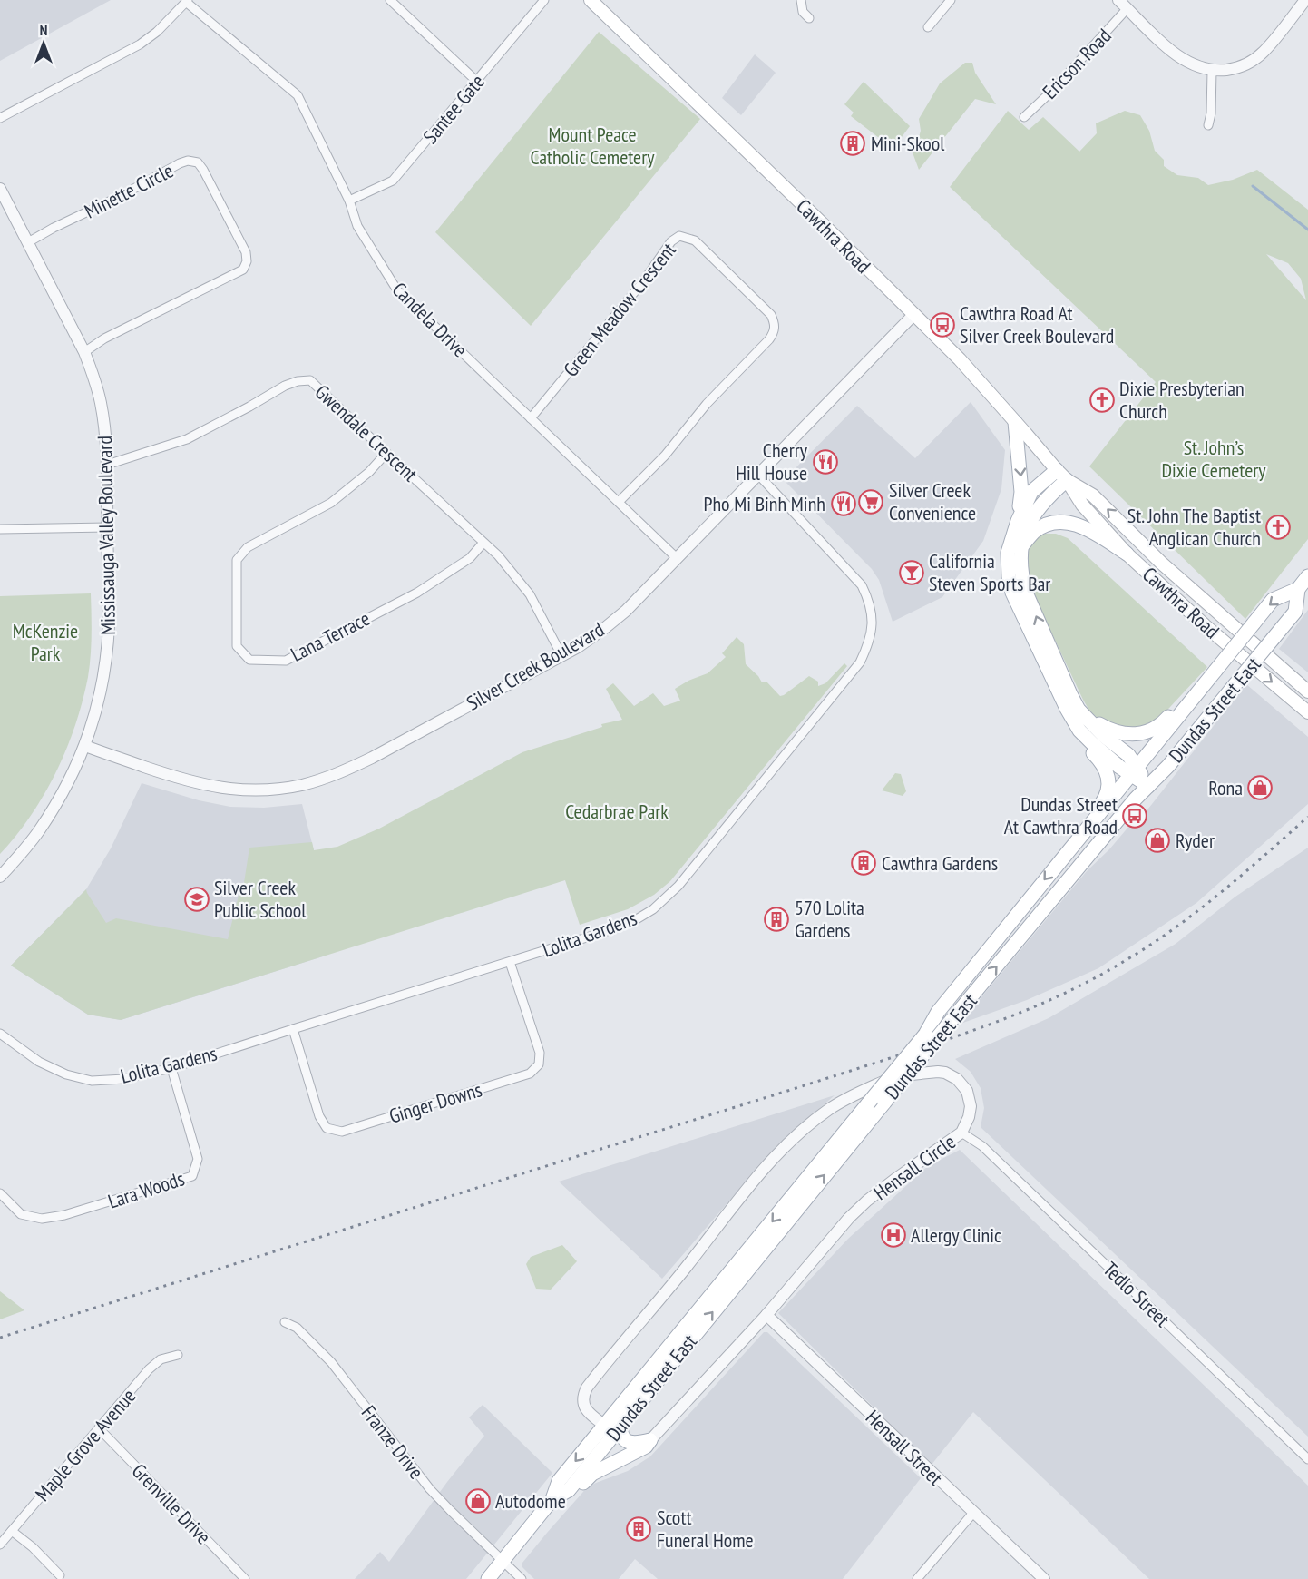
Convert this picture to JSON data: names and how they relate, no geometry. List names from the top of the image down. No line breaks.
{"streets":{"main road":["Cawthra Road","Dundas Street East"],"street":["Ericson Road","Santee Gate","Minette Circle","Green Meadow Crescent","Candela Drive","Gwendale Crescent","Mississauga Valley Boulevard","Lana Terrace","Silver Creek Boulevard","Lolita Gardens","Ginger Downs","Hensall Circle","Lara Woods","Tedlo Street","Franze Drive","Maple Grove Avenue","Hensall Street","Grenville Drive"]},"crossings":[["Santee Gate","Candela Drive"],["Minette Circle","Mississauga Valley Boulevard"],["Cawthra Road","Silver Creek Boulevard"],["Green Meadow Crescent","Candela Drive"],["Candela Drive","Silver Creek Boulevard"],["Gwendale Crescent","Mississauga Valley Boulevard"],["Gwendale Crescent","Lana Terrace"],["Gwendale Crescent","Silver Creek Boulevard"],["Mississauga Valley Boulevard","Silver Creek Boulevard"],["Silver Creek Boulevard","Lolita Gardens"],["Dundas Street East","Hensall Circle"],["Dundas Street East","Franze Drive"],["Lolita Gardens","Ginger Downs"],["Lolita Gardens","Lara Woods"],["Hensall Circle","Tedlo Street"],["Hensall Circle","Hensall Street"],["Maple Grove Avenue","Grenville Drive"]],"parks":["Mount Peace Catholic Cemetery","St. John’s Dixie Cemetery","McKenzie Park","Cedarbrae Park"],"places":{"building":["Mini-Skool","Cawthra Gardens","570 Lolita Gardens","Scott Funeral Home"],"bus stop":["Cawthra Road At Silver Creek Boulevard","Dundas Street At Cawthra Road"],"church":["Dixie Presbyterian Church","St. John The Baptist Anglican Church"],"restaurant":["Cherry Hill House","Pho Mi Binh Minh"],"supermarket":["Silver Creek Convenience"],"bar":["California Steven Sports Bar"],"shop":["Rona","Ryder","Autodome"],"school or university":["Silver Creek Public School"],"hospital":["Allergy Clinic"]},"north":"top"}
